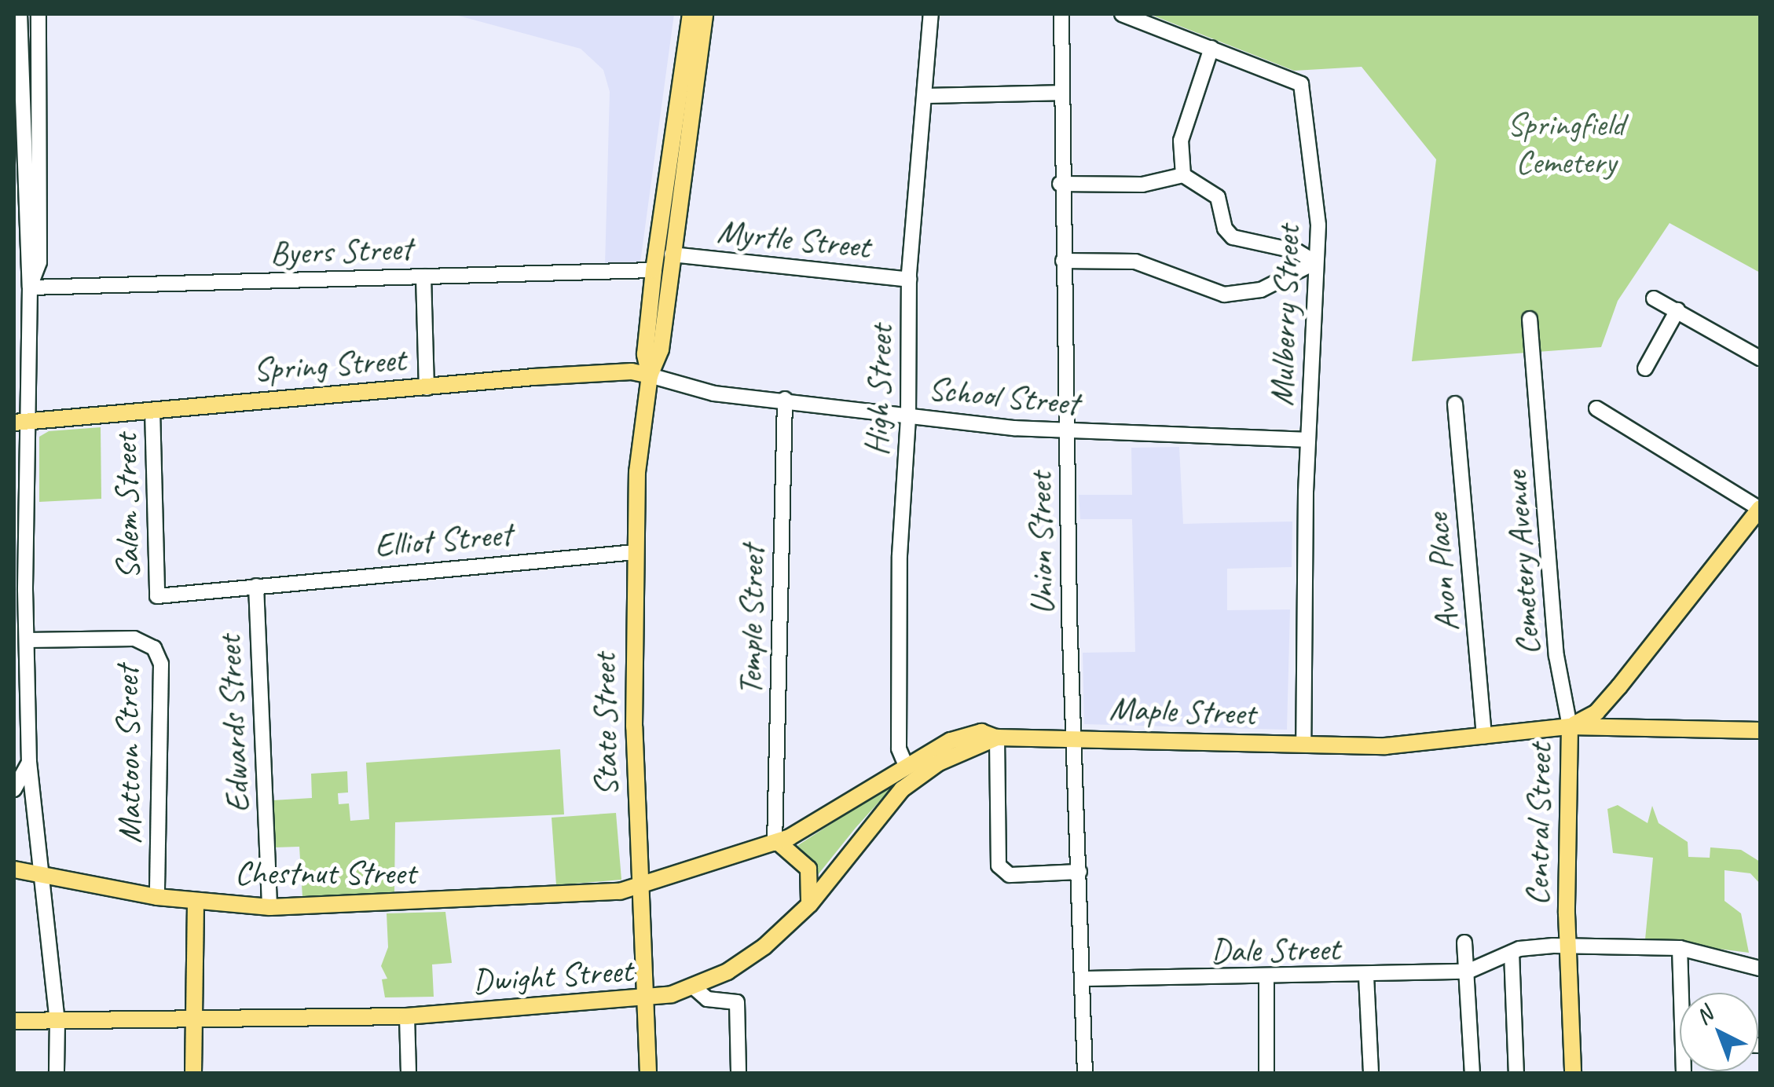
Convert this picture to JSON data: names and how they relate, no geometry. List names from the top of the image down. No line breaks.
{"streets":{"main road":["Spring Street","Maple Street","State Street","Central Street","Chestnut Street","Dwight Street"],"street":["Myrtle Street","Byers Street","Mulberry Street","High Street","School Street","Salem Street","Elliot Street","Union Street","Cemetery Avenue","Avon Place","Temple Street","Edwards Street","Mattoon Street","Dale Street"]},"crossings":[["Myrtle Street","High Street"],["Myrtle Street","State Street"],["Byers Street","State Street"],["Mulberry Street","School Street"],["Mulberry Street","Maple Street"],["Spring Street","School Street"],["Spring Street","Salem Street"],["Spring Street","State Street"],["High Street","School Street"],["High Street","Maple Street"],["School Street","Union Street"],["School Street","Temple Street"],["School Street","State Street"],["Salem Street","Elliot Street"],["Salem Street","Edwards Street"],["Elliot Street","Edwards Street"],["Elliot Street","State Street"],["Union Street","Maple Street"],["Union Street","Dale Street"],["Cemetery Avenue","Maple Street"],["Cemetery Avenue","Central Street"],["Avon Place","Maple Street"],["Temple Street","Maple Street"],["Maple Street","State Street"],["Maple Street","Central Street"],["Maple Street","Chestnut Street"],["Maple Street","Dwight Street"],["Edwards Street","Chestnut Street"],["State Street","Chestnut Street"],["State Street","Dwight Street"],["Mattoon Street","Chestnut Street"]],"parks":["Springfield Cemetery"],"north":"top left"}
